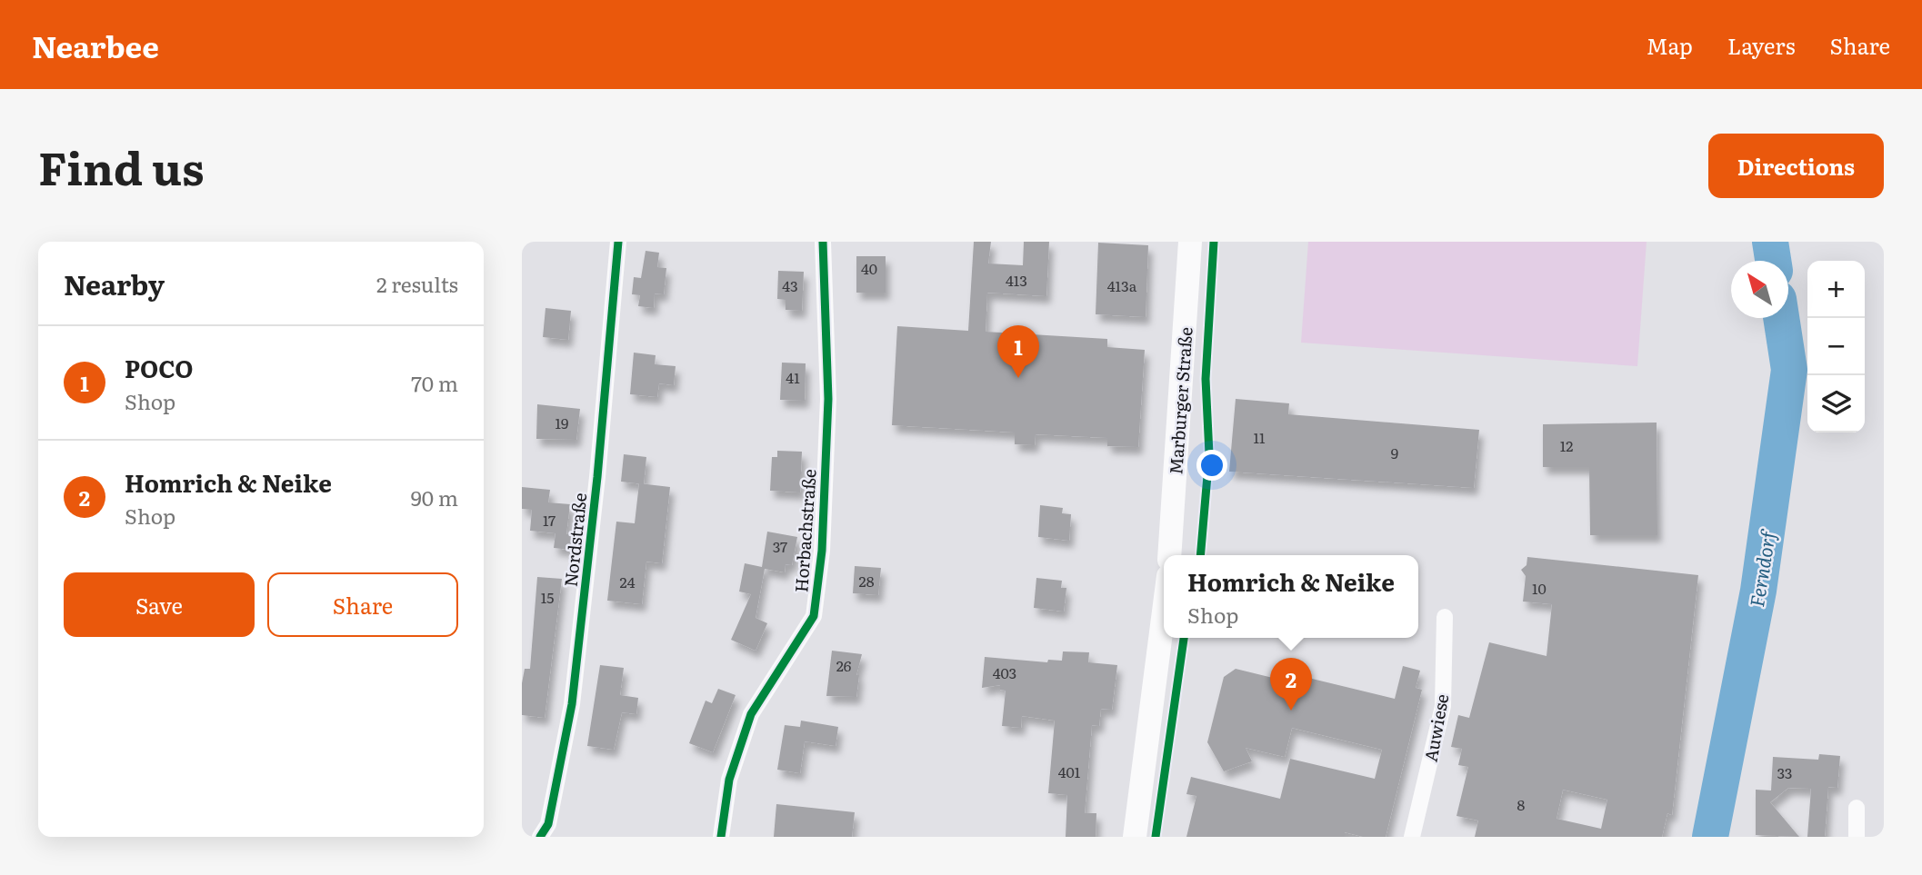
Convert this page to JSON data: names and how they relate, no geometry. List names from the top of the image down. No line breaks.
{"streets":{"main road":["Marburger Straße"],"street":["Horbachstraße","Nordstraße","Auwiese"]},"water":["Ferndorf"],"house_numbers":["40","413","43","413a","41","19","11","12","9","17","37","28","24","10","15","26","403","401","33","8"],"north":"top left","page":{"header":"Nearbee","nav":["Map","Layers","Share"],"title":"Find us","buttons":["Directions",["Save","Share"]],"heading":["Nearby","2 results"],"map_buttons":["+","−"],"list":[{"mark":"1","name":"POCO","note":"Shop","value":"70 m"},{"mark":"2","name":"Homrich & Neike","note":"Shop","value":"90 m"}],"pins":["1","2"],"popup":["Homrich & Neike","Shop"]}}
